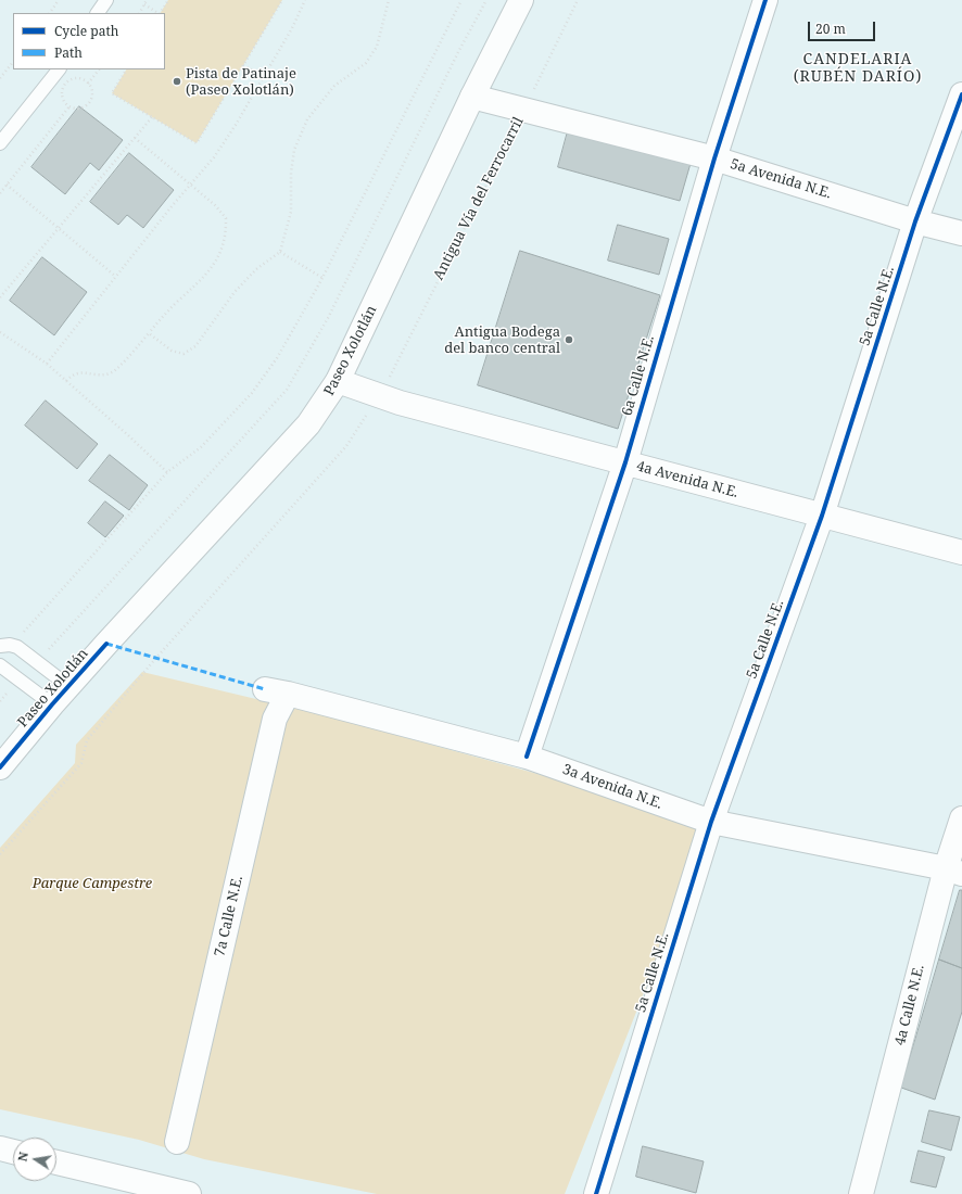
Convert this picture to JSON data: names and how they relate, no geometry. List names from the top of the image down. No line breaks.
{"streets":{"street":["5a Avenida N.E.","5a Calle N.E.","Paseo Xolotlán","6a Calle N.E.","4a Avenida N.E.","3a Avenida N.E.","7a Calle N.E.","4a Calle N.E."],"path":["Antigua Vía del Ferrocarril"]},"crossings":[["5a Avenida N.E.","Antigua Vía del Ferrocarril"],["5a Avenida N.E.","5a Calle N.E."],["5a Avenida N.E.","Paseo Xolotlán"],["5a Avenida N.E.","6a Calle N.E."],["Antigua Vía del Ferrocarril","4a Avenida N.E."],["5a Calle N.E.","4a Avenida N.E."],["5a Calle N.E.","3a Avenida N.E."],["Paseo Xolotlán","4a Avenida N.E."],["6a Calle N.E.","4a Avenida N.E."],["6a Calle N.E.","3a Avenida N.E."],["3a Avenida N.E.","7a Calle N.E."],["3a Avenida N.E.","4a Calle N.E."]],"districts":["CANDELARIA (RUBÉN DARÍO)"],"parks":["Parque Campestre"],"places":["Pista de Patinaje (Paseo Xolotlán)","Antigua Bodega del banco central"],"legend":["Cycle path","Path"],"scale_bar":"20 m","north":"left"}
